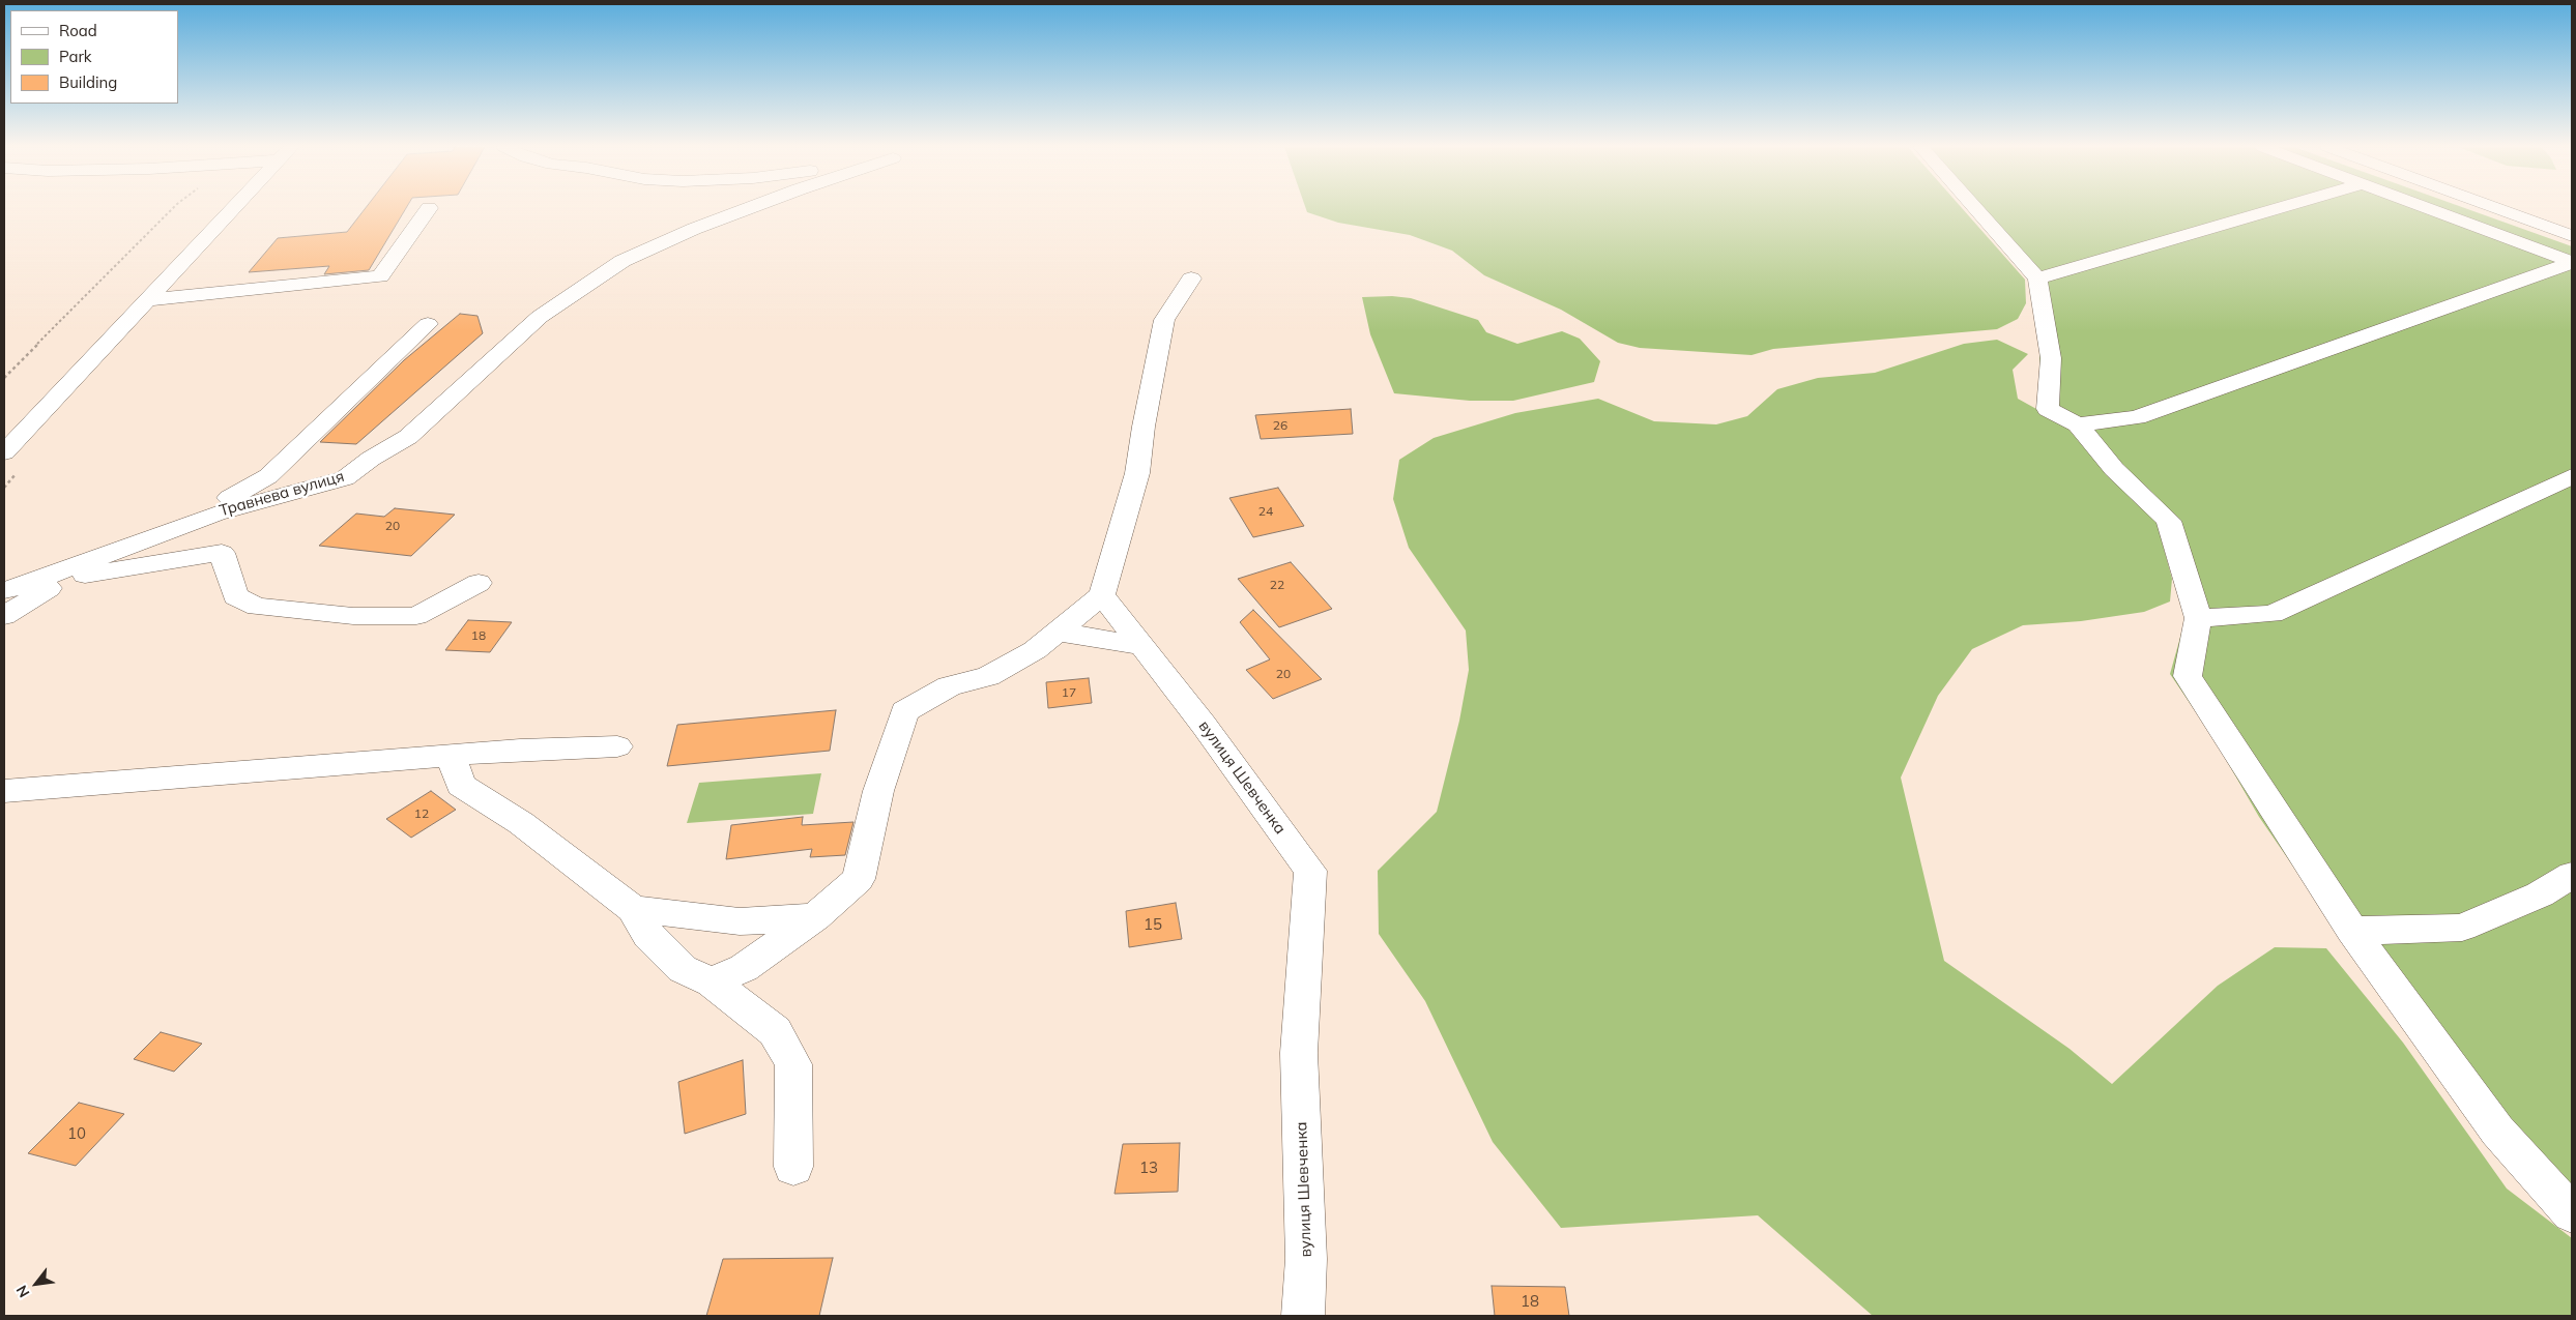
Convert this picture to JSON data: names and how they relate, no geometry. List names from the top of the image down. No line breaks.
{"streets":{"street":["Травнева вулиця","вулиця Шевченка"]},"house_numbers":["26","24","20","22","18","20","17","12","15","10","13","18"],"legend":["Road","Park","Building"],"north":"bottom left"}
